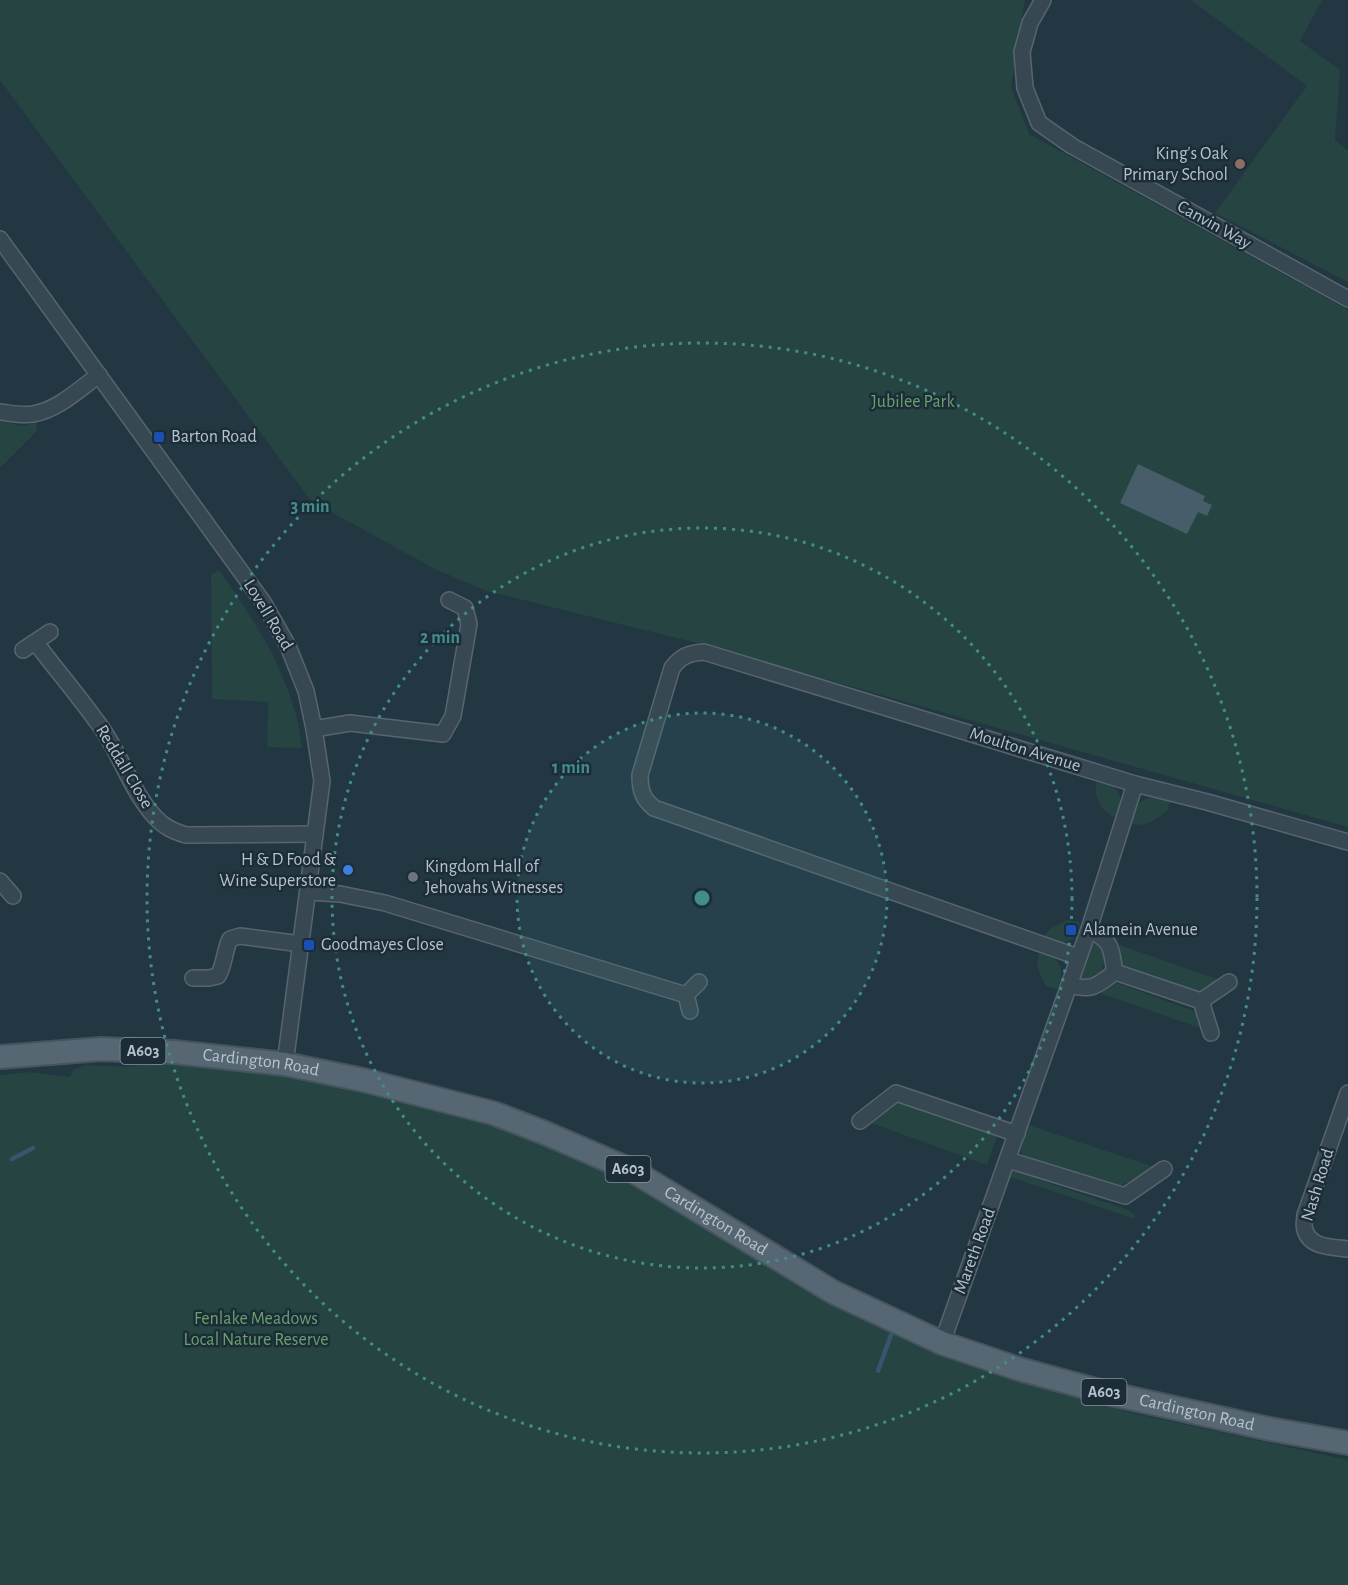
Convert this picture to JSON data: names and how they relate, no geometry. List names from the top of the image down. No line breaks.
{"streets":{"main road":["A603","Cardington Road"],"street":["Canvin Way","Lovell Road","Moulton Avenue","Reddall Close","Nash Road","Mareth Road"]},"crossings":[["Lovell Road","Reddall Close"],["Lovell Road","Cardington Road"],["Moulton Avenue","Mareth Road"],["Cardington Road","Mareth Road"]],"parks":["Jubilee Park","Fenlake Meadows Local Nature Reserve"],"places":{"other":["King's Oak Primary School","H & D Food & Wine Superstore","Kingdom Hall of Jehovahs Witnesses"],"transit":["Barton Road","Alamein Avenue","Goodmayes Close"]},"rings":["3 min","2 min","1 min"]}
